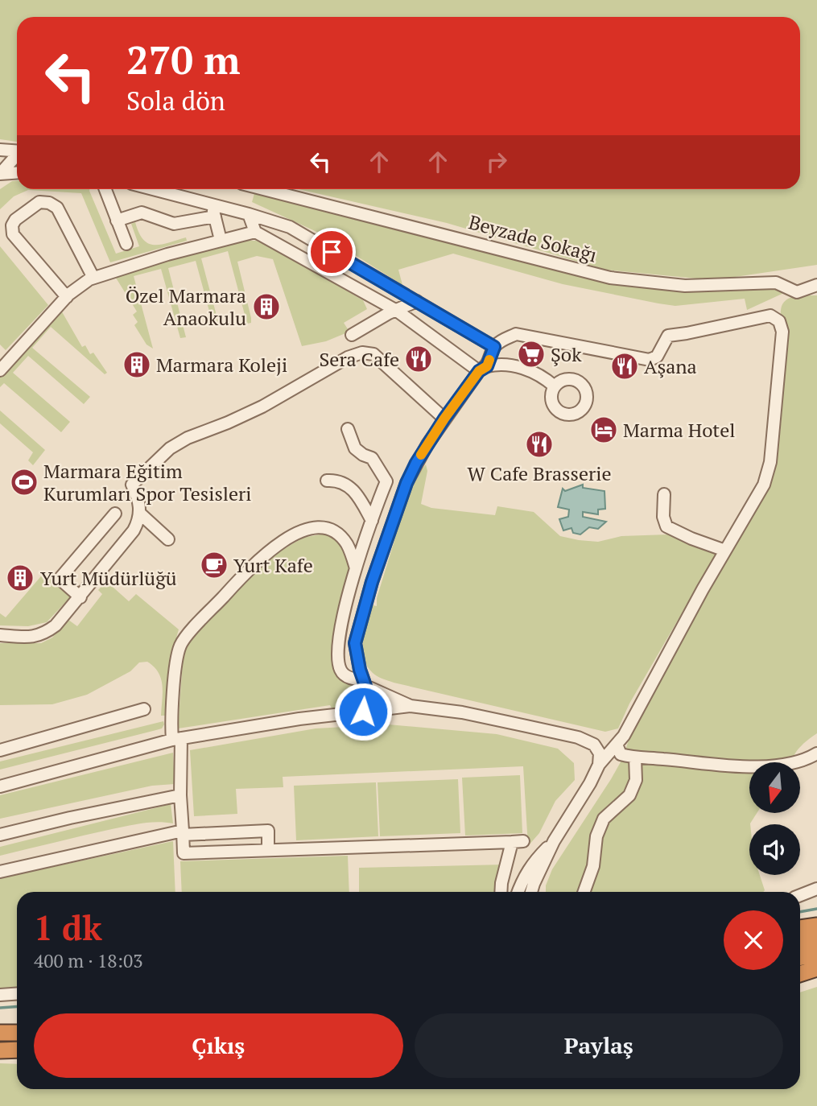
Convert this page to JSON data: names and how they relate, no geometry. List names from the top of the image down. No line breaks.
{"streets":{"street":["Beyzade Sokağı"]},"places":{"building":["Özel Marmara Anaokulu","Marmara Koleji","Yurt Müdürlüğü"],"supermarket":["Şok"],"restaurant":["Sera Cafe","Aşana","W Cafe Brasserie"],"hotel":["Marma Hotel"],"sports":["Marmara Eğitim Kurumları Spor Tesisleri"],"cafe":["Yurt Kafe"]},"north":"bottom","page":{"turn":["270 m","Sola dön"],"heading":["1 dk","400 m · 18:03"],"buttons":["Çıkış","Paylaş"]}}
